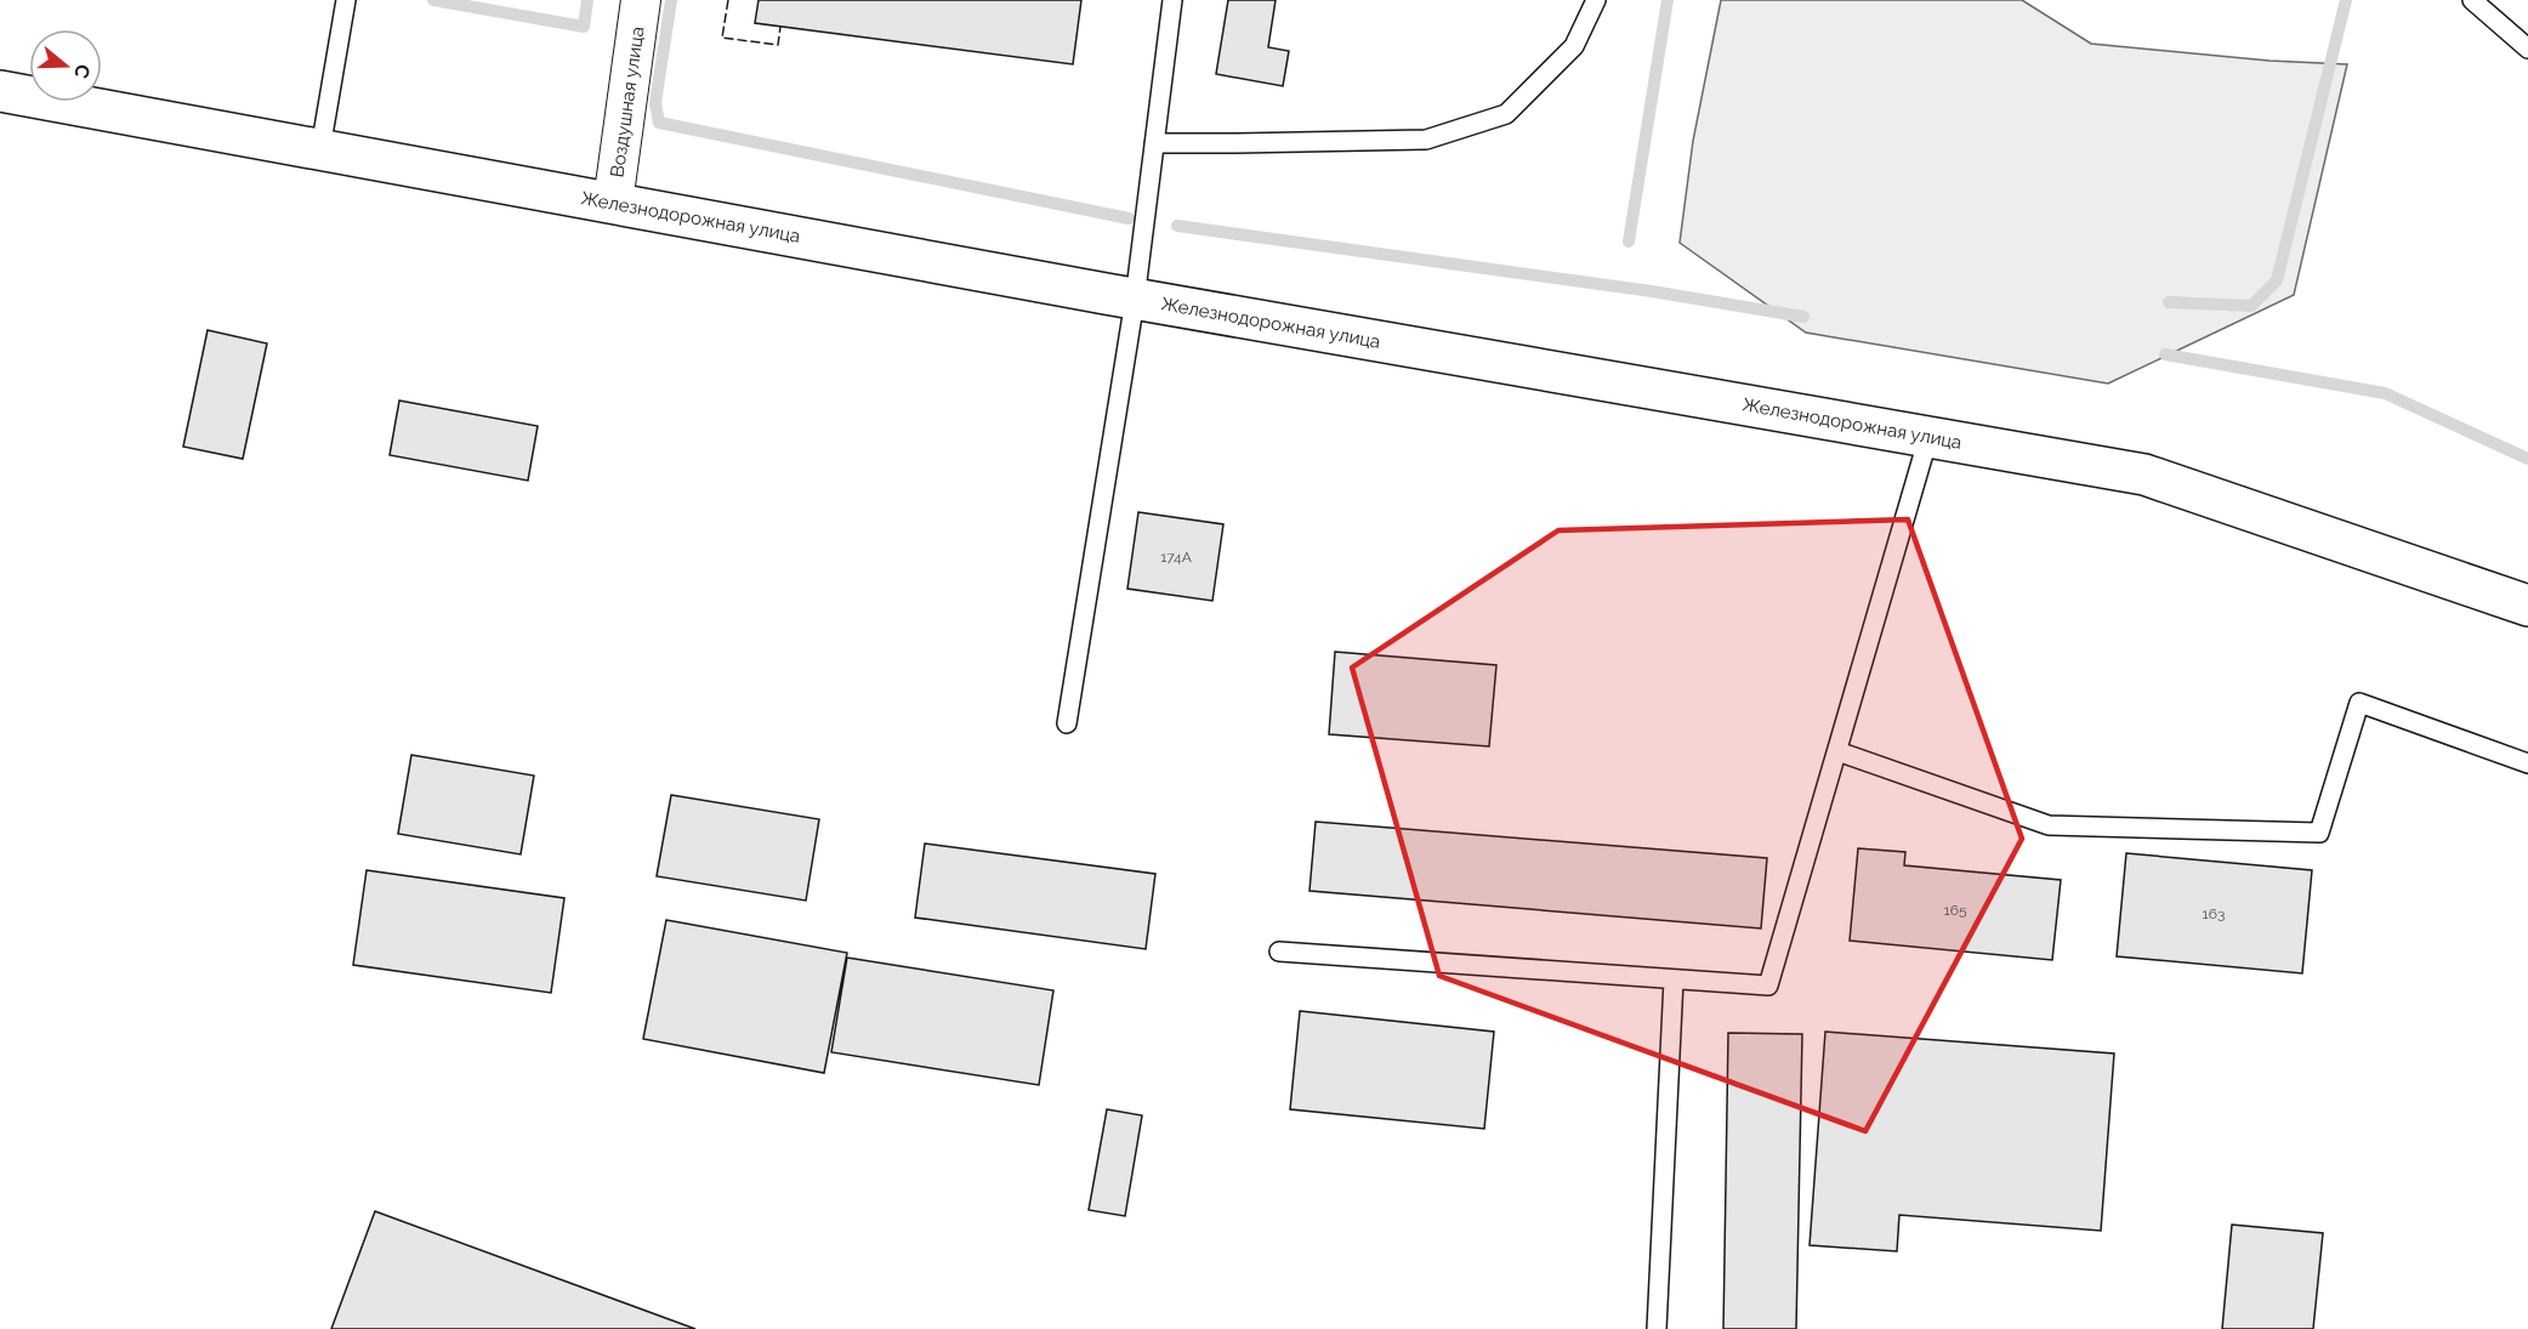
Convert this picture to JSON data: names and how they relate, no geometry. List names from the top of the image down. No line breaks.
{"streets":{"main road":["Железнодорожная улица"],"street":["Воздушная улица"]},"crossings":[["Воздушная улица","Железнодорожная улица"]],"house_numbers":["174А","165","163"],"north":"right"}
